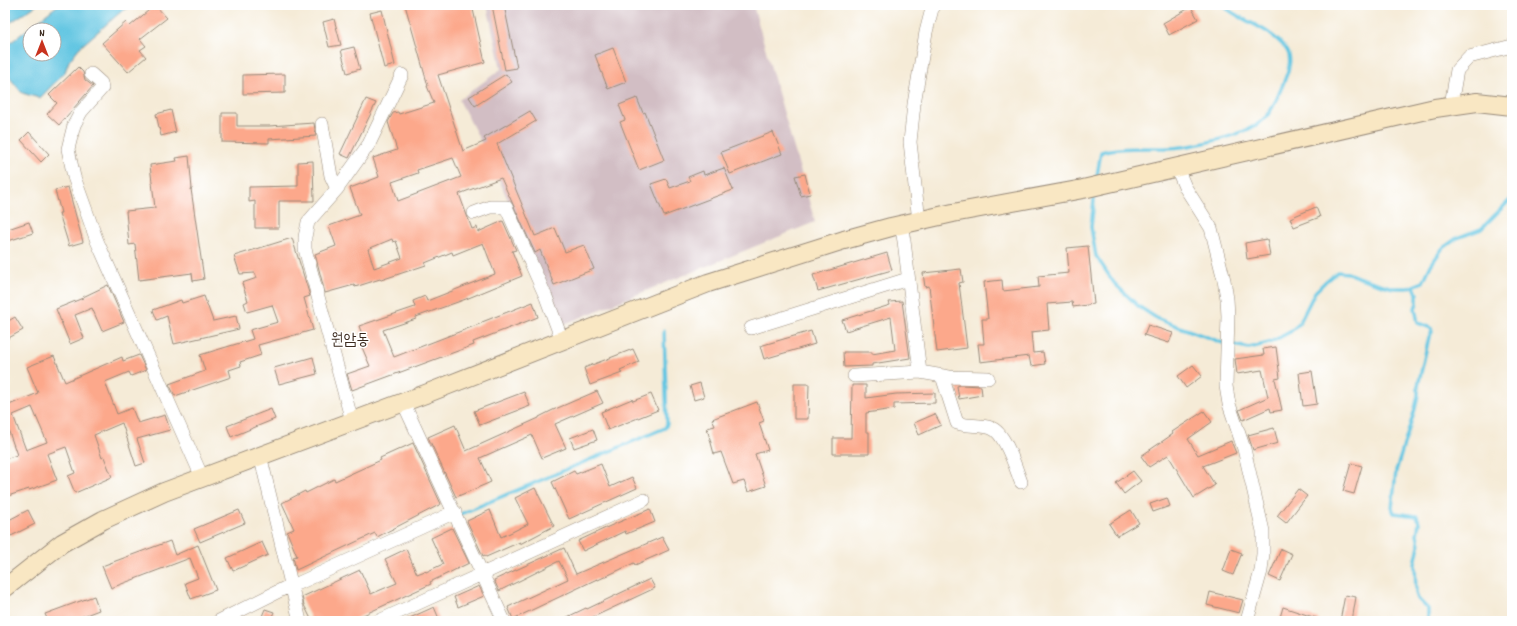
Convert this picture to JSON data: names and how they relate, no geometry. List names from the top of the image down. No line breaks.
{"districts":["원암동"],"north":"top"}
